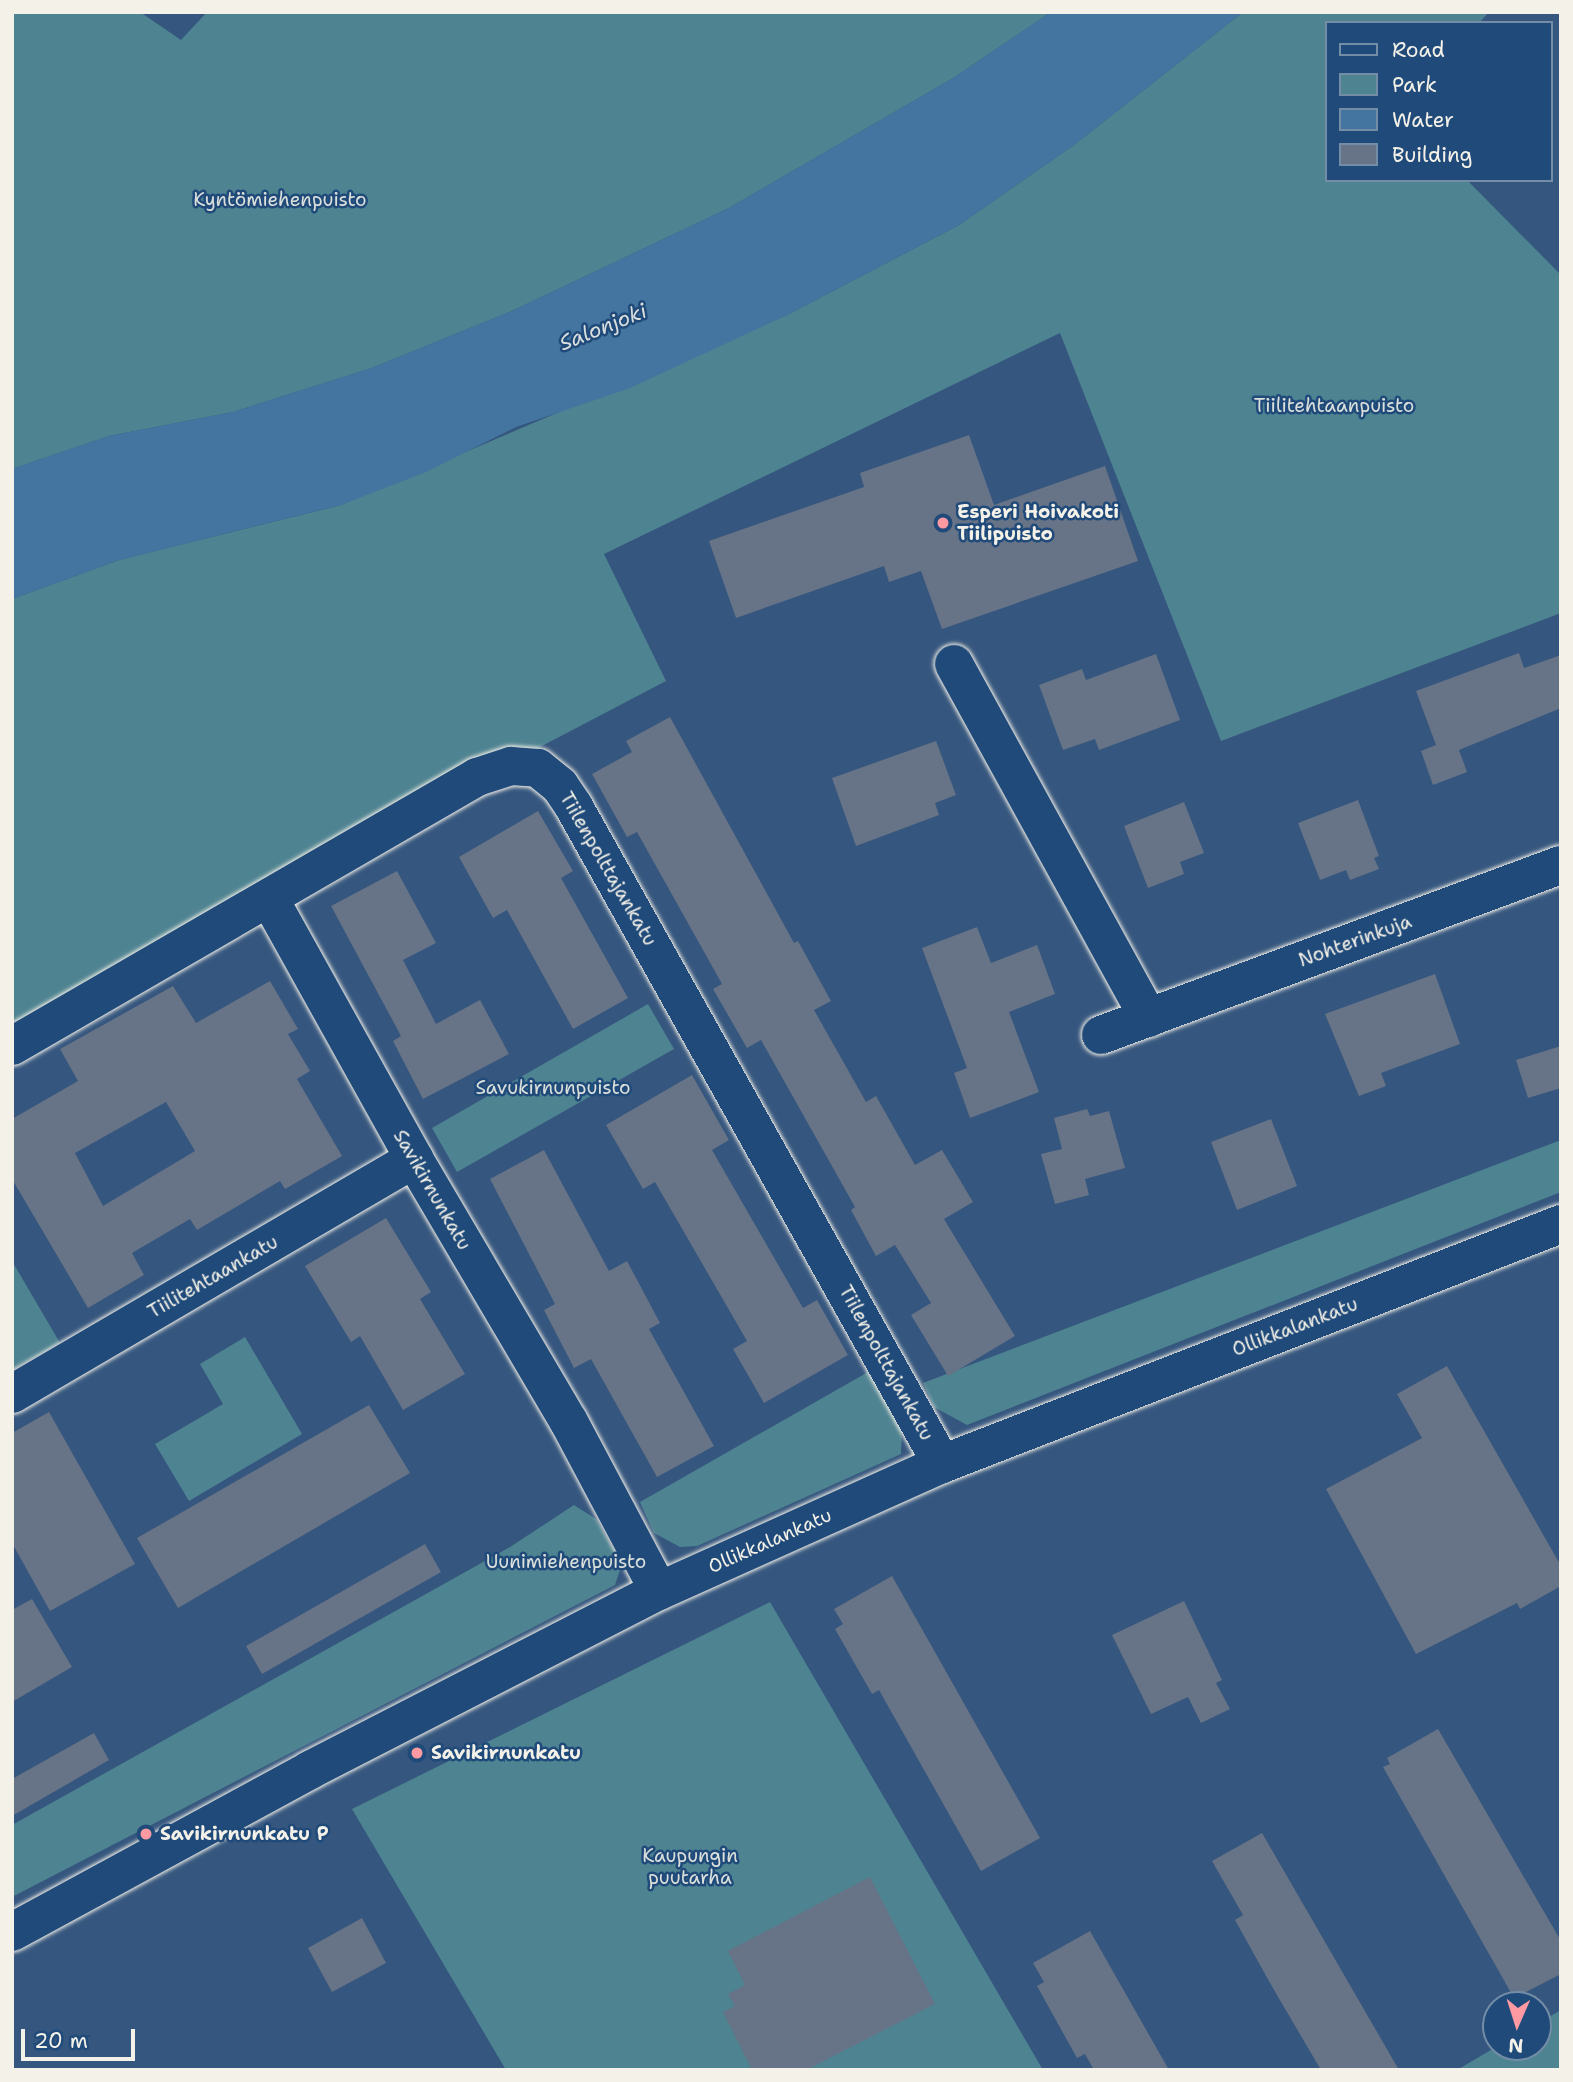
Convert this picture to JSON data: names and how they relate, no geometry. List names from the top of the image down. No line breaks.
{"streets":{"street":["Tiilenpolttajankatu","Nohterinkuja","Savikirnunkatu","Tiilitehtaankatu","Ollikkalankatu"]},"crossings":[["Tiilenpolttajankatu","Savikirnunkatu"],["Tiilenpolttajankatu","Ollikkalankatu"],["Savikirnunkatu","Tiilitehtaankatu"],["Savikirnunkatu","Ollikkalankatu"]],"water":["Salonjoki"],"parks":["Kyntömiehenpuisto","Tiilitehtaanpuisto","Savukirnunpuisto","Uunimiehenpuisto","Kaupungin puutarha"],"places":["Esperi Hoivakoti Tiilipuisto","Savikirnunkatu","Savikirnunkatu P"],"legend":["Road","Park","Water","Building"],"scale_bar":"20 m","north":"bottom"}
